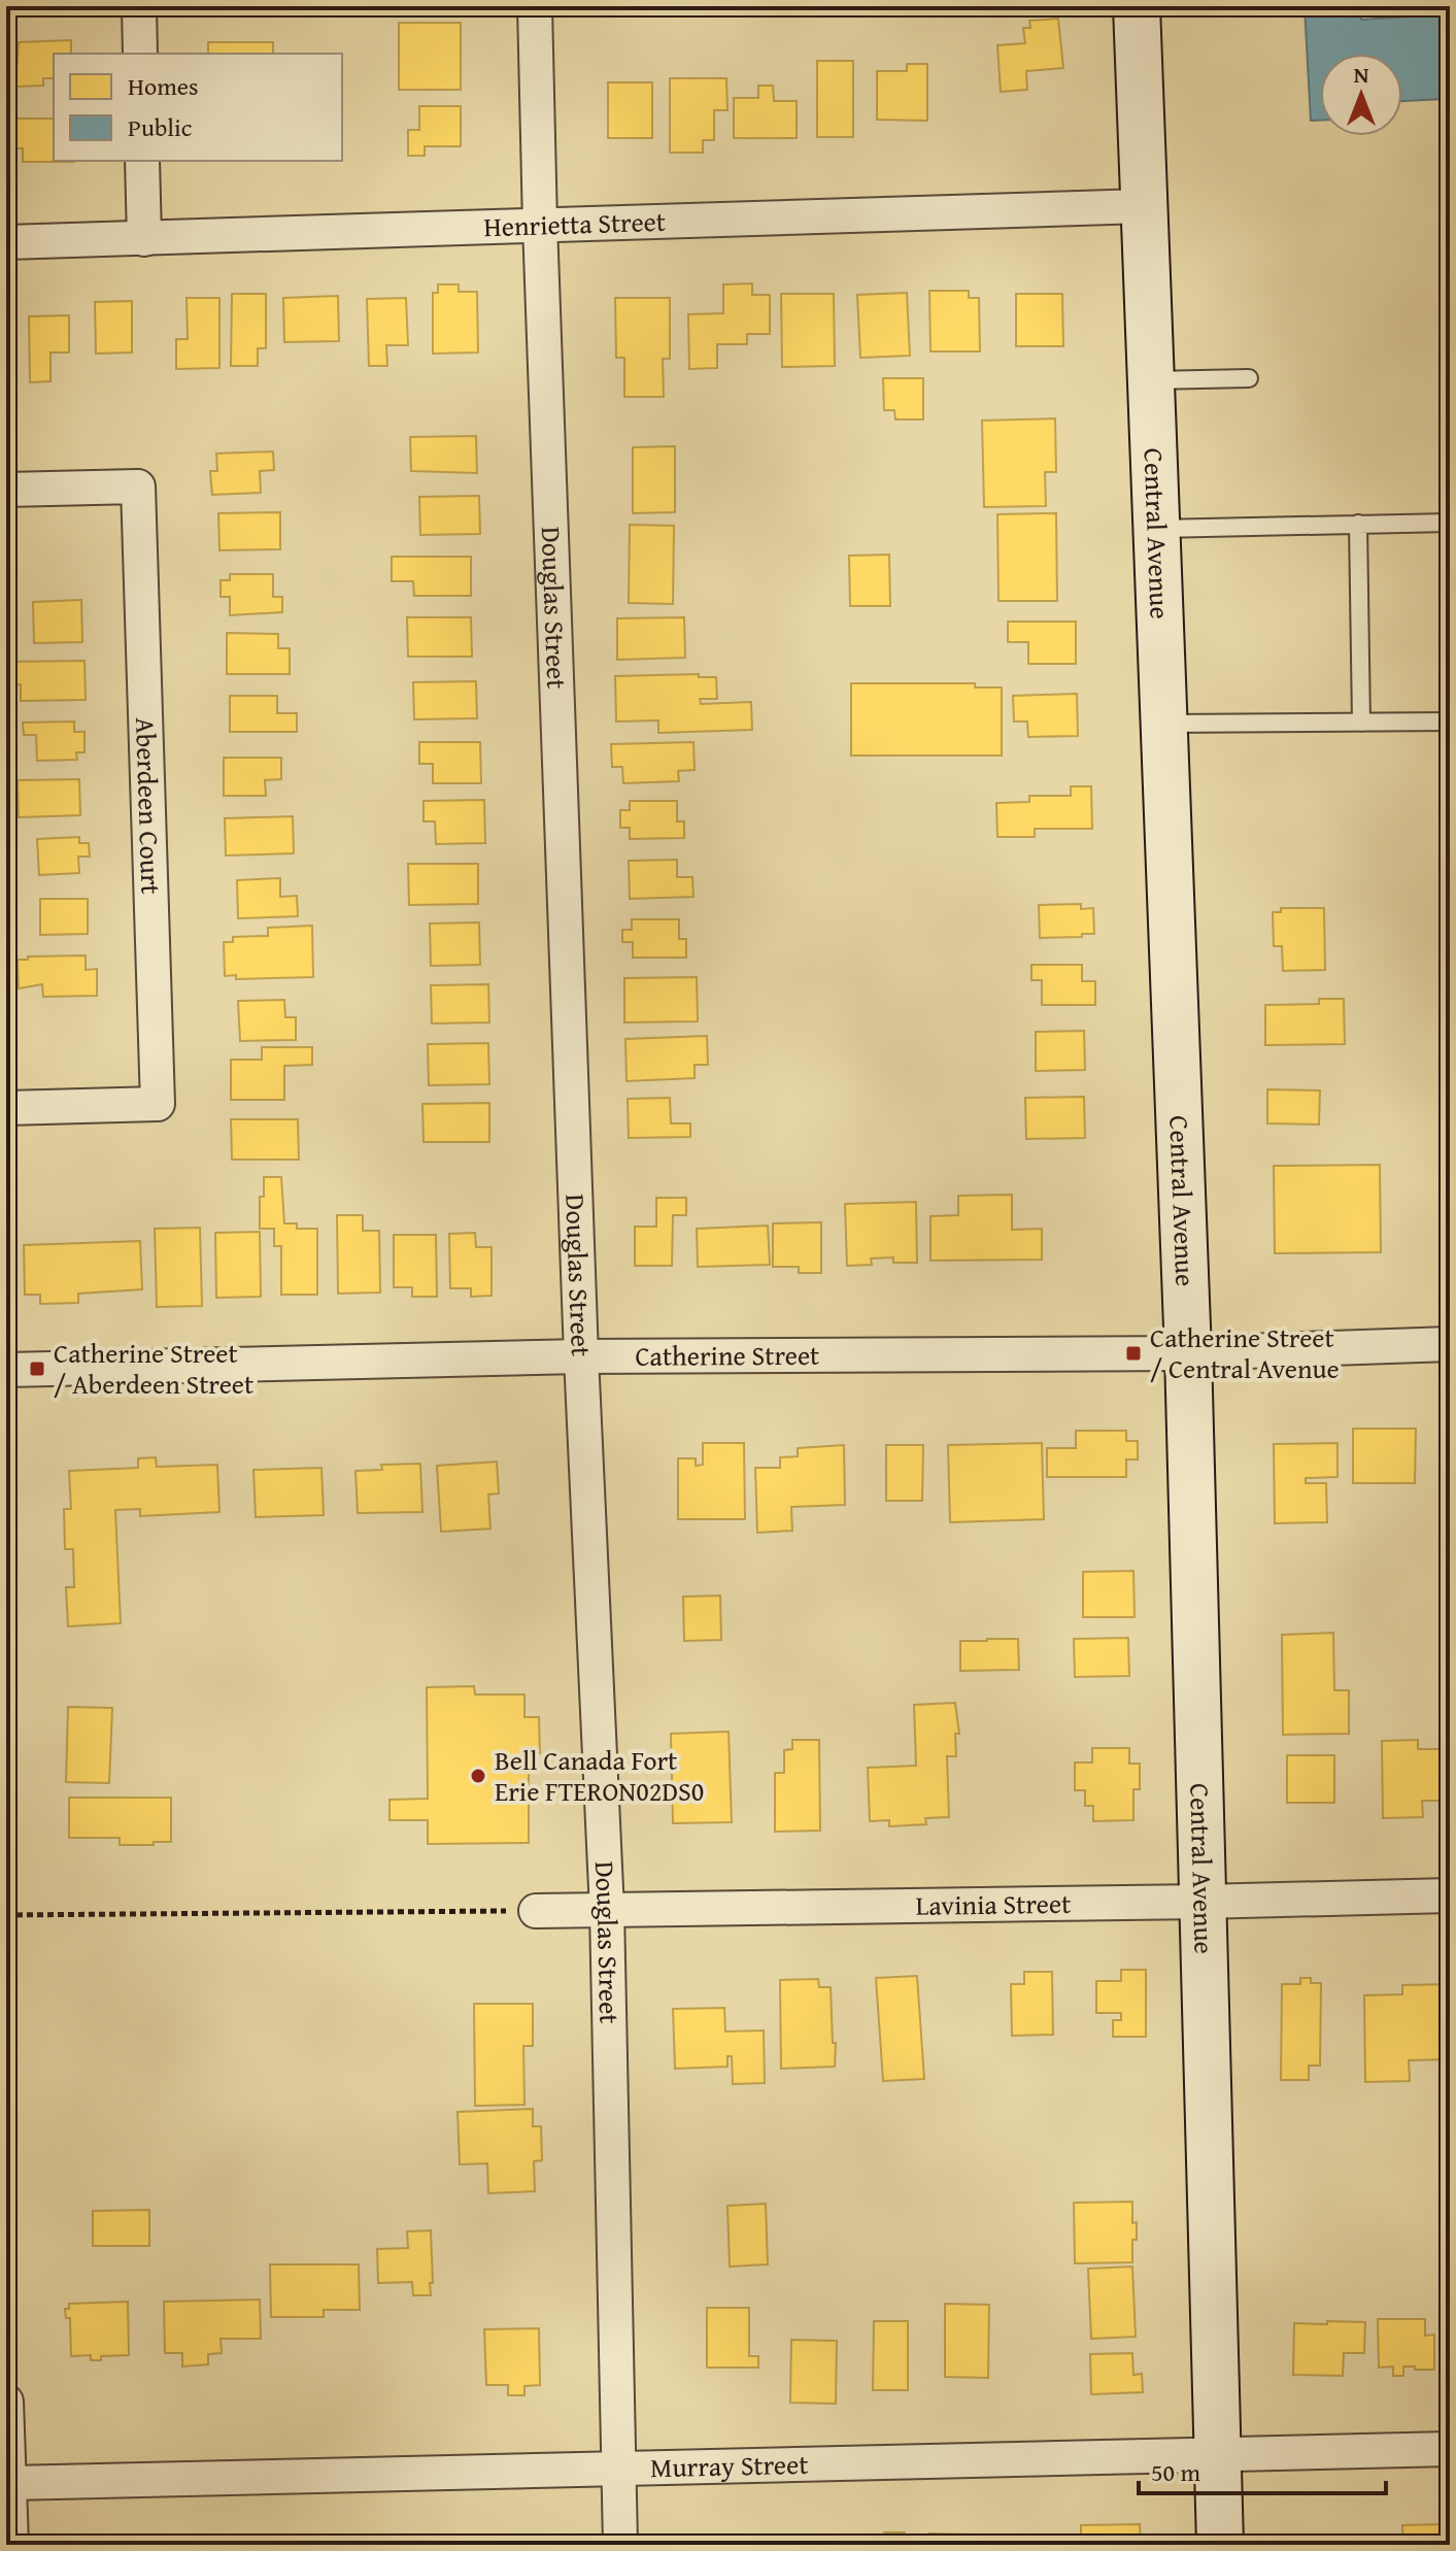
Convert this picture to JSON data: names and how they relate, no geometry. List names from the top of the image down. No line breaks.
{"streets":{"main road":["Central Avenue"],"street":["Henrietta Street","Douglas Street","Aberdeen Court","Catherine Street","Lavinia Street","Murray Street"]},"crossings":[["Henrietta Street","Central Avenue"],["Henrietta Street","Douglas Street"],["Central Avenue","Catherine Street"],["Central Avenue","Lavinia Street"],["Central Avenue","Murray Street"],["Douglas Street","Catherine Street"],["Douglas Street","Lavinia Street"],["Douglas Street","Murray Street"]],"places":{"transit":["Catherine Street / Central Avenue","Catherine Street / Aberdeen Street"],"other":["Bell Canada Fort Erie FTERON02DS0"]},"legend":["Homes","Public"],"scale_bar":"50 m","north":"top"}
